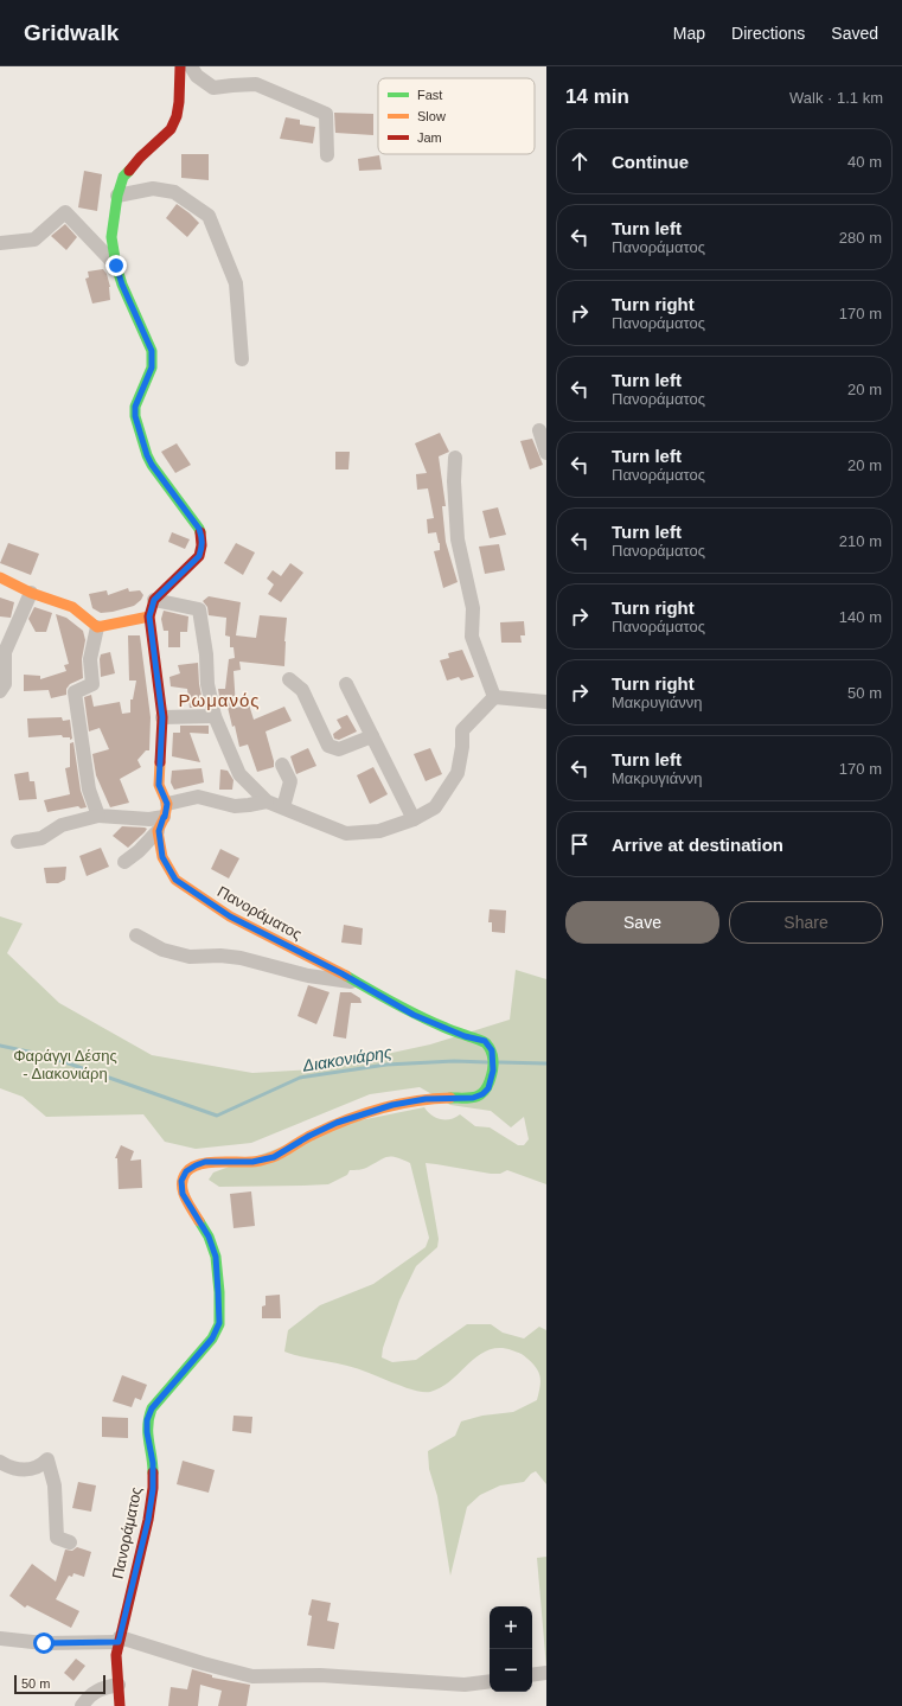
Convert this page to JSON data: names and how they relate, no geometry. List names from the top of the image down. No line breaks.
{"streets":{"main road":["Πανοράματος"]},"districts":["Ρωμανός"],"water":["Διακονιάρης"],"parks":["Φαράγγι Δέσης - Διακονιάρη"],"legend":["Fast","Slow","Jam"],"scale_bar":"50 m","page":{"header":"Gridwalk","nav":["Map","Directions","Saved"],"heading":["14 min","Walk · 1.1 km"],"list":[["Continue","40 m"],["Turn left","Πανοράματος","280 m"],["Turn right","Πανοράματος","170 m"],["Turn left","Πανοράματος","20 m"],["Turn left","Πανοράματος","20 m"],["Turn left","Πανοράματος","210 m"],["Turn right","Πανοράματος","140 m"],["Turn right","Μακρυγιάννη","50 m"],["Turn left","Μακρυγιάννη","170 m"],"Arrive at destination"],"buttons":["Save","Share"],"map_buttons":["+","−"],"scale":"50 m"}}
